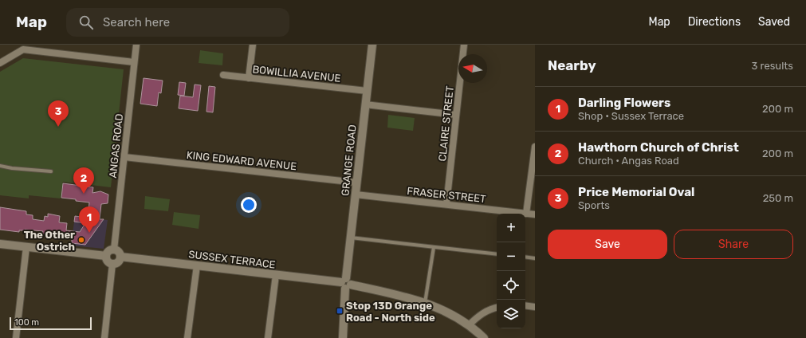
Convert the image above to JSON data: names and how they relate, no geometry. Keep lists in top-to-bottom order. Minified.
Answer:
{"streets":{"street":["BOWILLIA AVENUE","CLAIRE STREET","ANGAS ROAD","KING EDWARD AVENUE","GRANGE ROAD","FRASER STREET","SUSSEX TERRACE"]},"crossings":[["BOWILLIA AVENUE","GRANGE ROAD"],["CLAIRE STREET","FRASER STREET"],["ANGAS ROAD","KING EDWARD AVENUE"],["ANGAS ROAD","SUSSEX TERRACE"],["KING EDWARD AVENUE","GRANGE ROAD"],["GRANGE ROAD","FRASER STREET"],["GRANGE ROAD","SUSSEX TERRACE"]],"places":{"other":["The Other Ostrich"],"transit":["Stop 13D Grange Road - North side"]},"scale_bar":"100 m","north":"left","page":{"header":"Map","search":"Search here","nav":["Map","Directions","Saved"],"heading":["Nearby","3 results"],"list":[{"mark":"1","name":"Darling Flowers","note":"Shop · Sussex Terrace","value":"200 m"},{"mark":"2","name":"Hawthorn Church of Christ","note":"Church · Angas Road","value":"200 m"},{"mark":"3","name":"Price Memorial Oval","note":"Sports","value":"250 m"}],"pins":["3","2","1"],"map_buttons":["+","−"],"buttons":["Save","Share"],"scale":"100 m"}}
